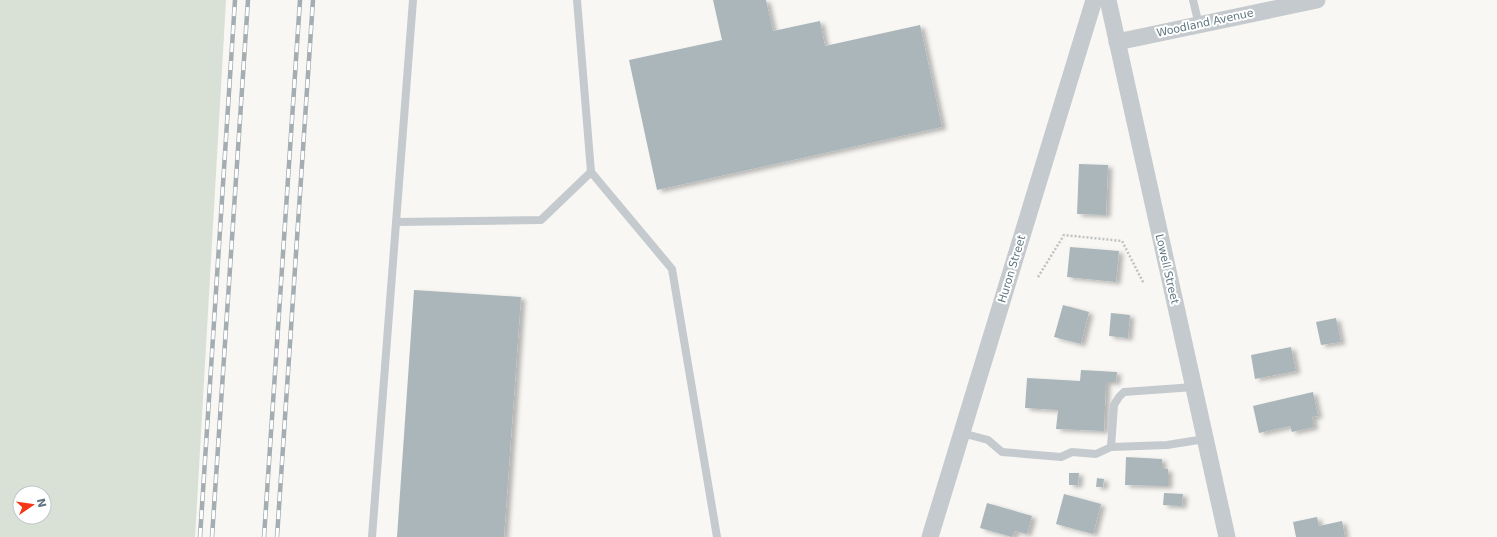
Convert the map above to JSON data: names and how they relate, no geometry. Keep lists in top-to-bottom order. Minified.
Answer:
{"streets":{"street":["Woodland Avenue","Huron Street","Lowell Street"]},"crossings":[["Woodland Avenue","Lowell Street"]],"north":"right"}
